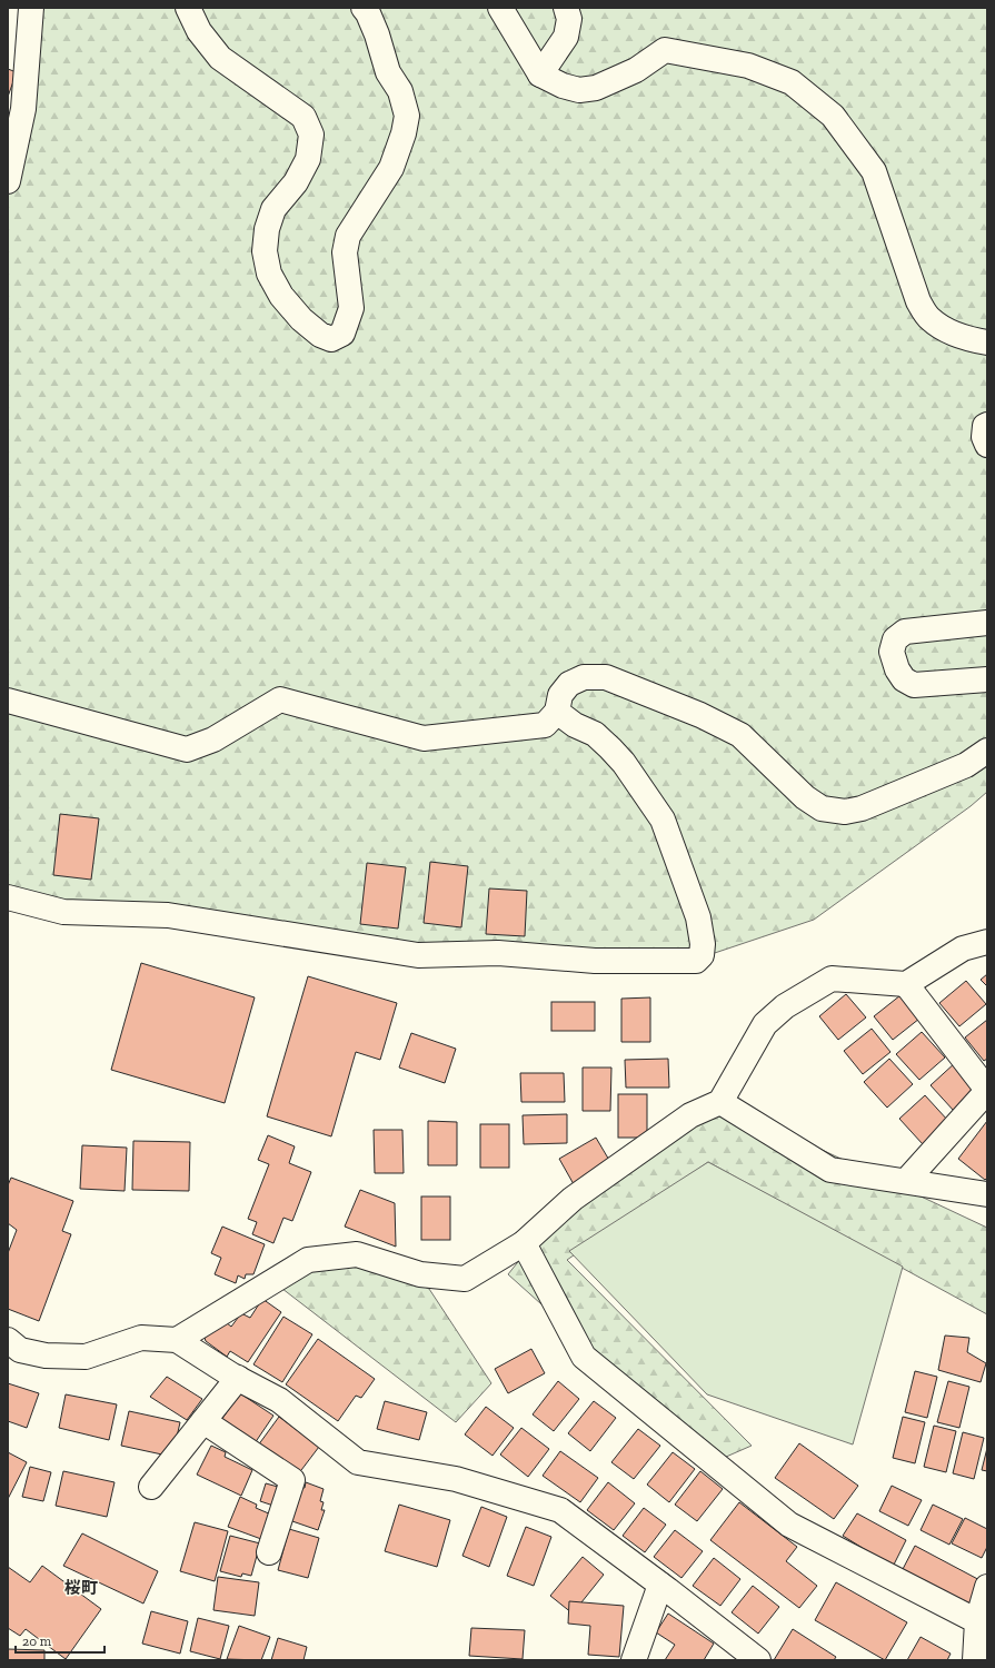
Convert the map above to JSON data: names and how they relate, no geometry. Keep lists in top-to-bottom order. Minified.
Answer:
{"districts":["桜町"],"scale_bar":"20 m"}
